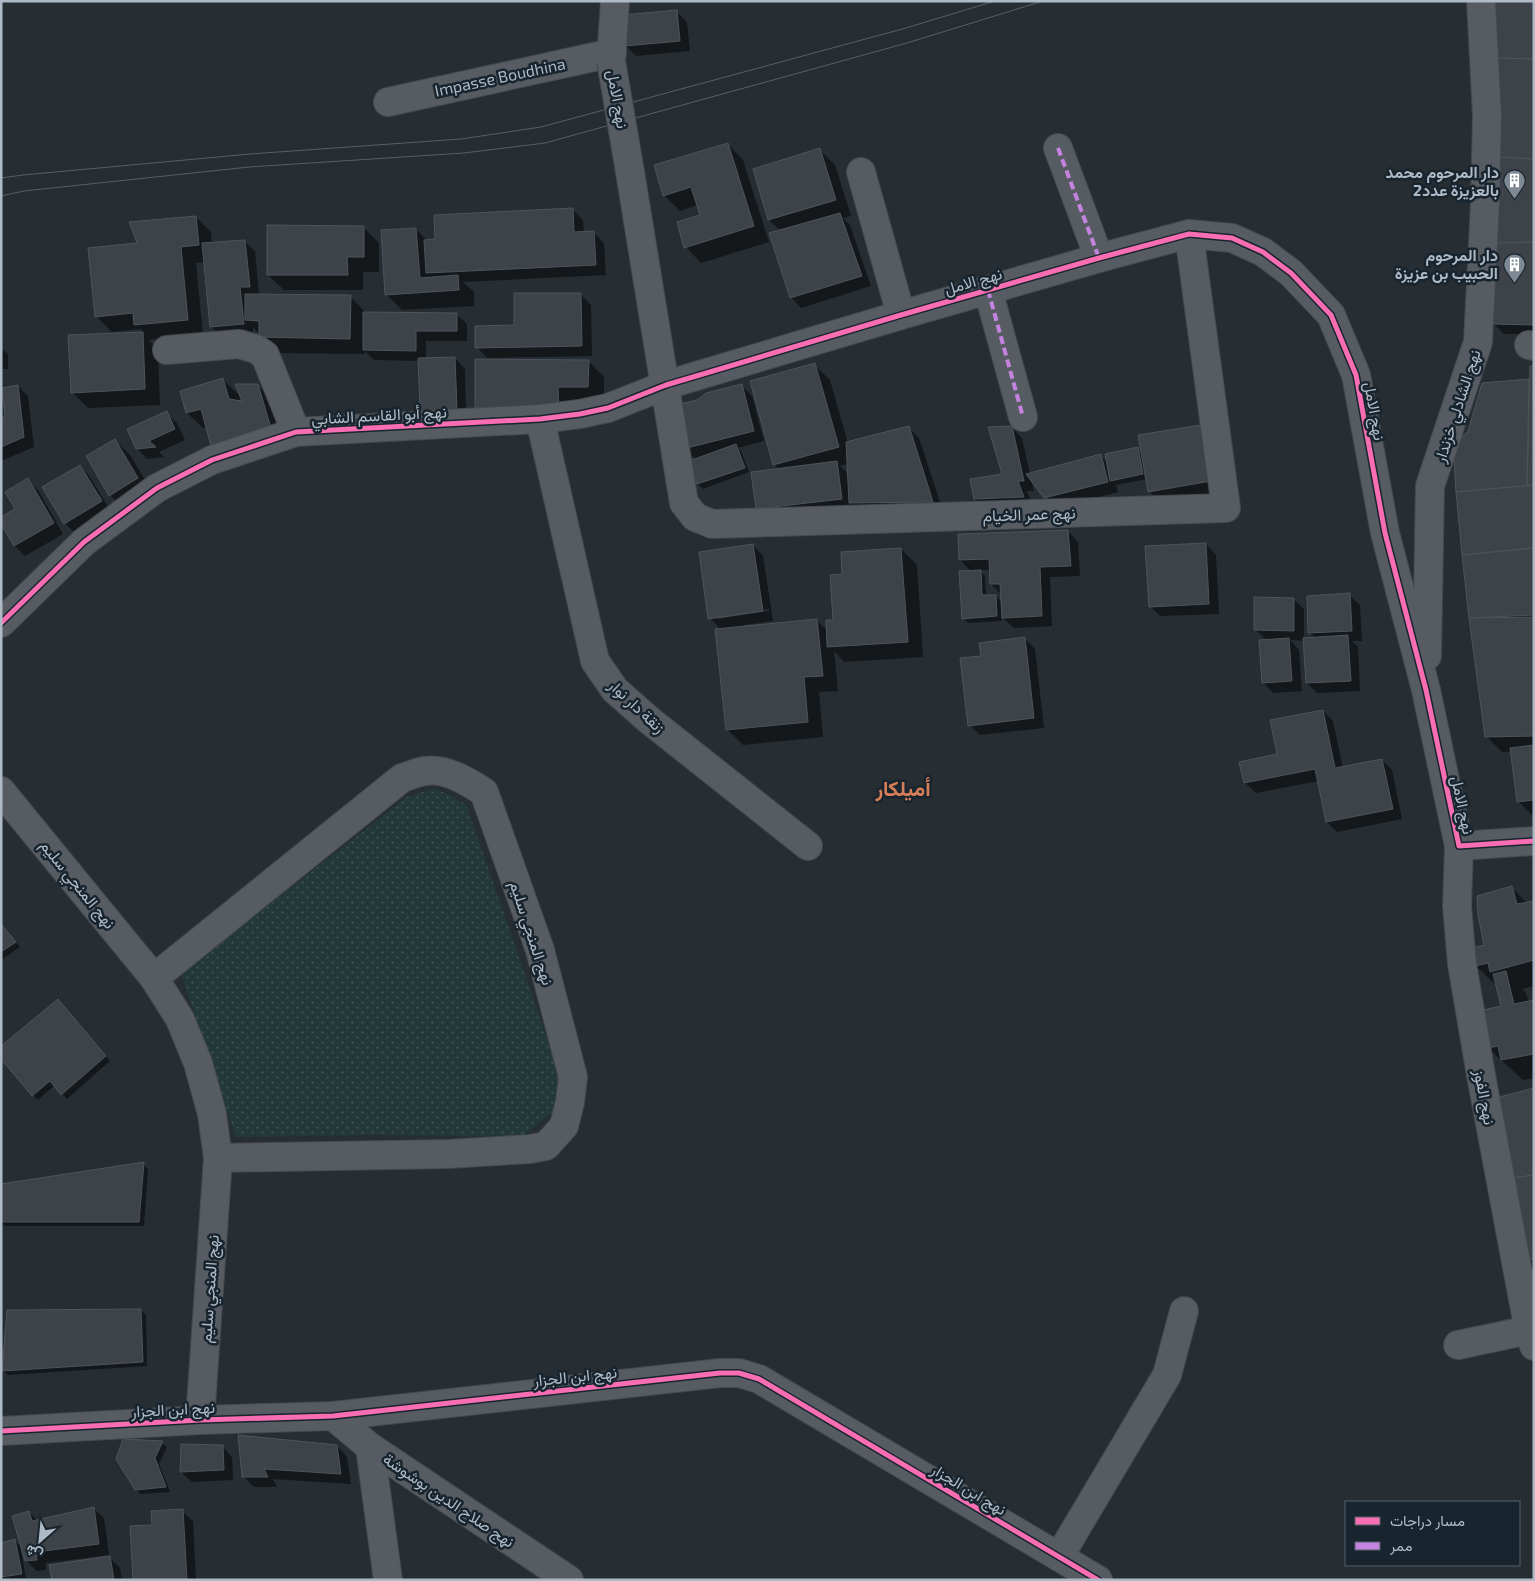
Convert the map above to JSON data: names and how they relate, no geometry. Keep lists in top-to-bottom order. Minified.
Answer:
{"streets":{"street":["Impasse Boudhina","نهج الامل","نهج الشادلي خزندار","نهج أبو القاسم الشابي","نهج عمر الخيام","زنقة دار نوار","نهج المنجي سليم","نهج الفوز","نهج ابن الجزار","نهج صلاح الدين بوشوشة"]},"crossings":[["Impasse Boudhina","نهج الامل"],["نهج الامل","نهج الشادلي خزندار"],["نهج الامل","نهج أبو القاسم الشابي"],["نهج الامل","نهج عمر الخيام"],["نهج الامل","نهج الفوز"],["نهج أبو القاسم الشابي","نهج عمر الخيام"],["نهج أبو القاسم الشابي","زنقة دار نوار"],["نهج المنجي سليم","نهج ابن الجزار"],["نهج ابن الجزار","نهج صلاح الدين بوشوشة"]],"districts":["أميلكار"],"places":{"building":["دار المرحوم محمد بالعزيزة عدد2","دار المرحوم الحبيب بن عزيزة"]},"legend":["مسار دراجات","ممر"],"north":"bottom left"}
